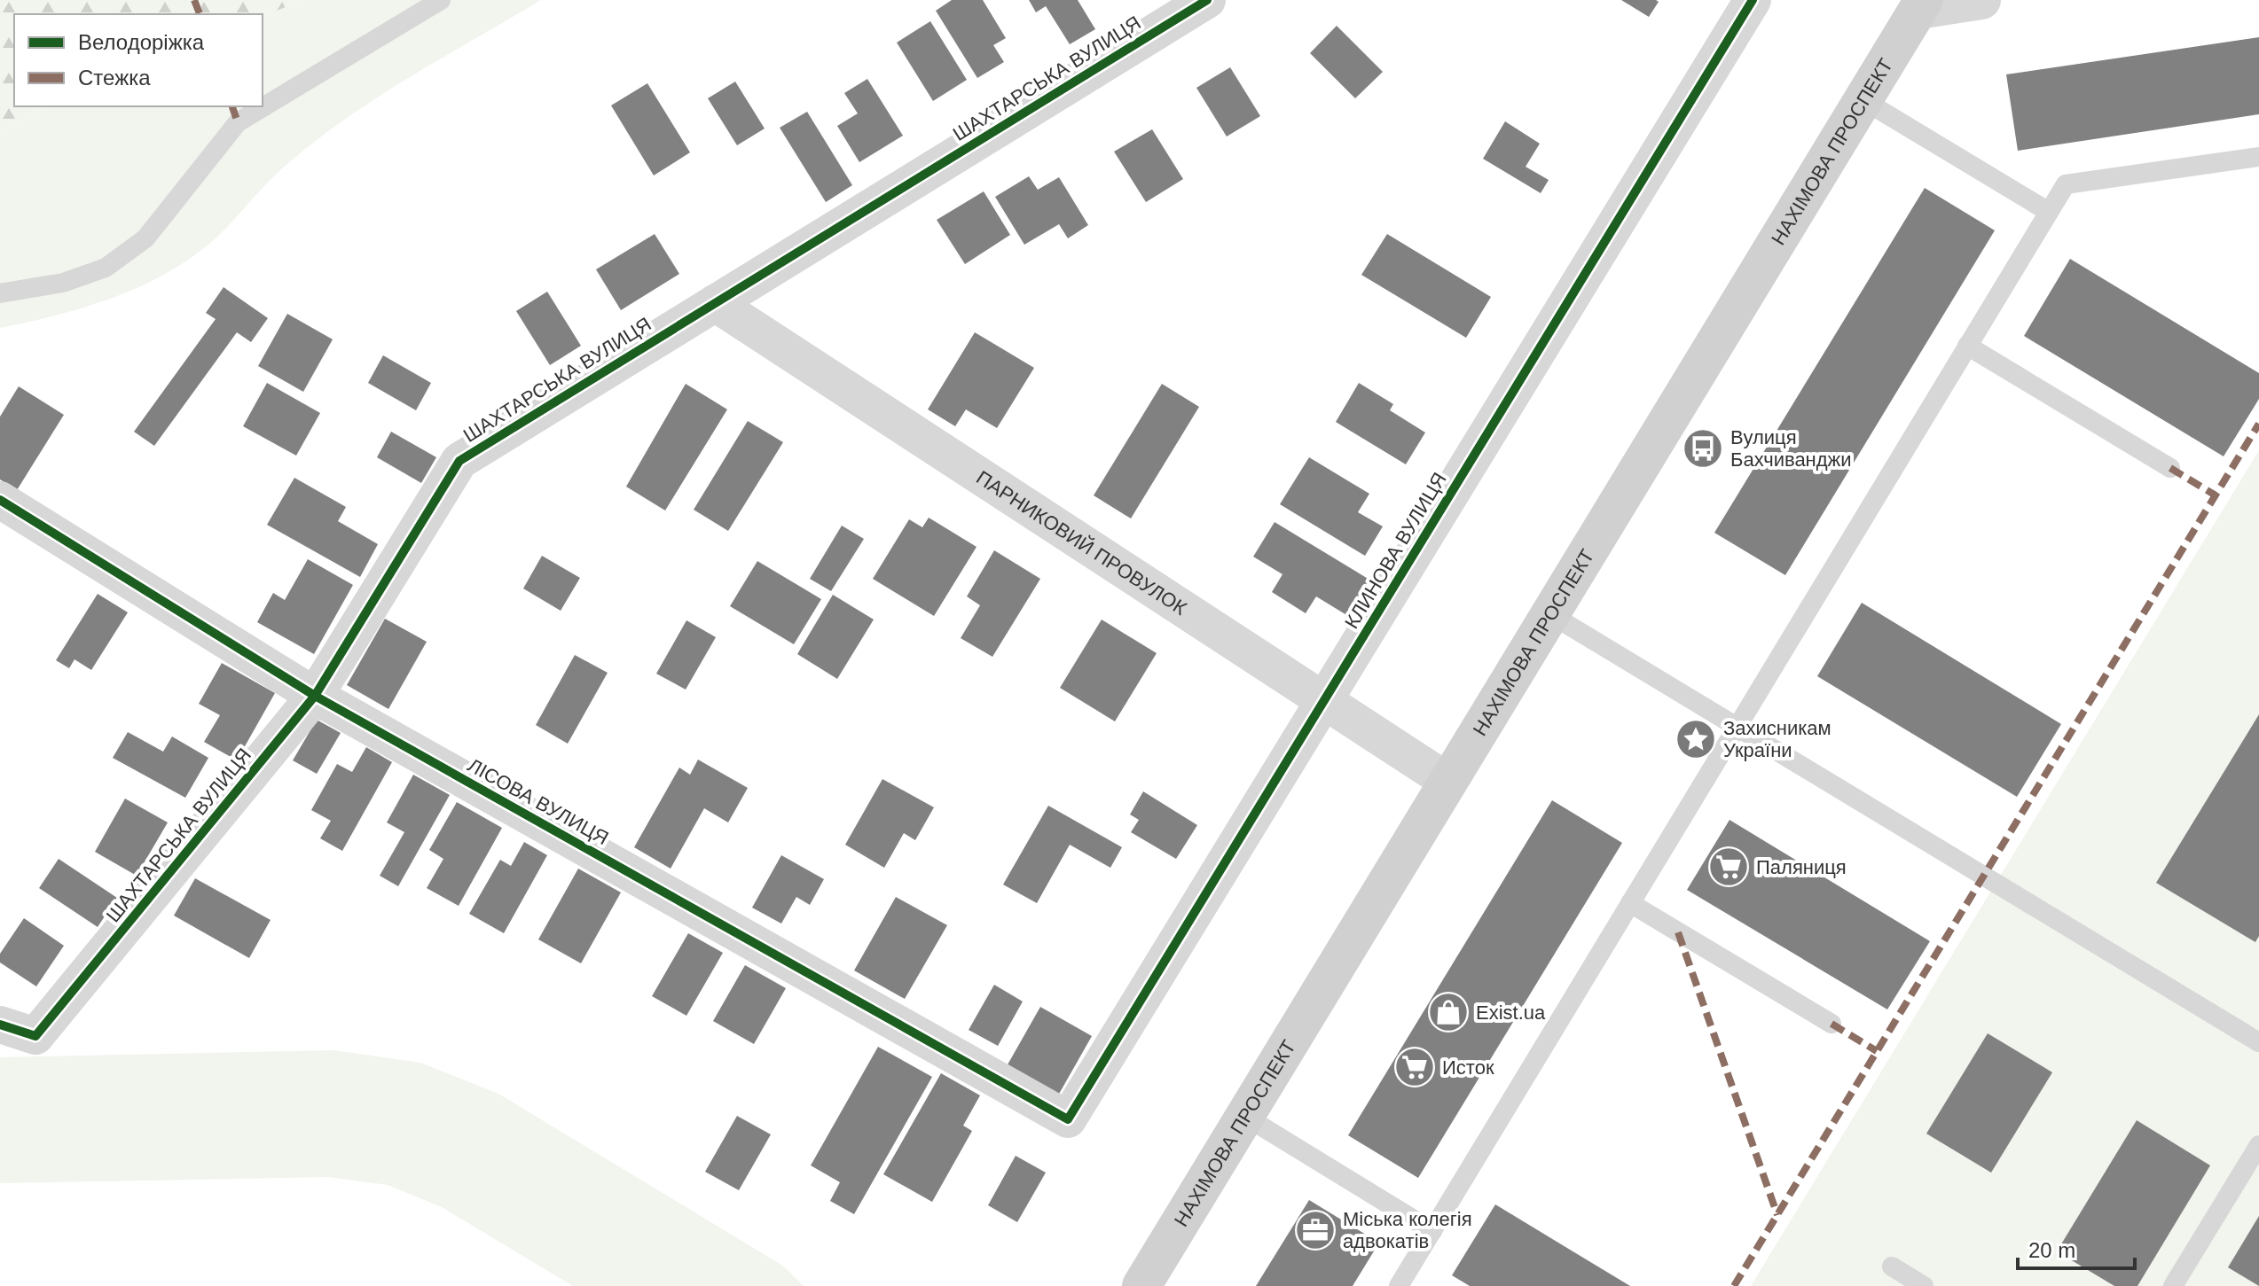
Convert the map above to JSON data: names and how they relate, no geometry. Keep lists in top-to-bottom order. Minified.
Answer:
{"streets":{"main road":["НАХІМОВА ПРОСПЕКТ"],"street":["ШАХТАРСЬКА ВУЛИЦЯ","ПАРНИКОВИЙ ПРОВУЛОК","КЛИНОВА ВУЛИЦЯ","ЛІСОВА ВУЛИЦЯ"]},"crossings":[["ШАХТАРСЬКА ВУЛИЦЯ","ПАРНИКОВИЙ ПРОВУЛОК"],["ШАХТАРСЬКА ВУЛИЦЯ","ЛІСОВА ВУЛИЦЯ"],["НАХІМОВА ПРОСПЕКТ","ПАРНИКОВИЙ ПРОВУЛОК"],["ПАРНИКОВИЙ ПРОВУЛОК","КЛИНОВА ВУЛИЦЯ"],["КЛИНОВА ВУЛИЦЯ","ЛІСОВА ВУЛИЦЯ"]],"places":{"bus stop":["Вулиця Бахчиванджи"],"place":["Захисникам України"],"supermarket":["Паляниця","Исток"],"shop":["Exist.ua"],"office":["Міська колегія адвокатів"]},"legend":["Велодоріжка","Стежка"],"scale_bar":"20 m"}
